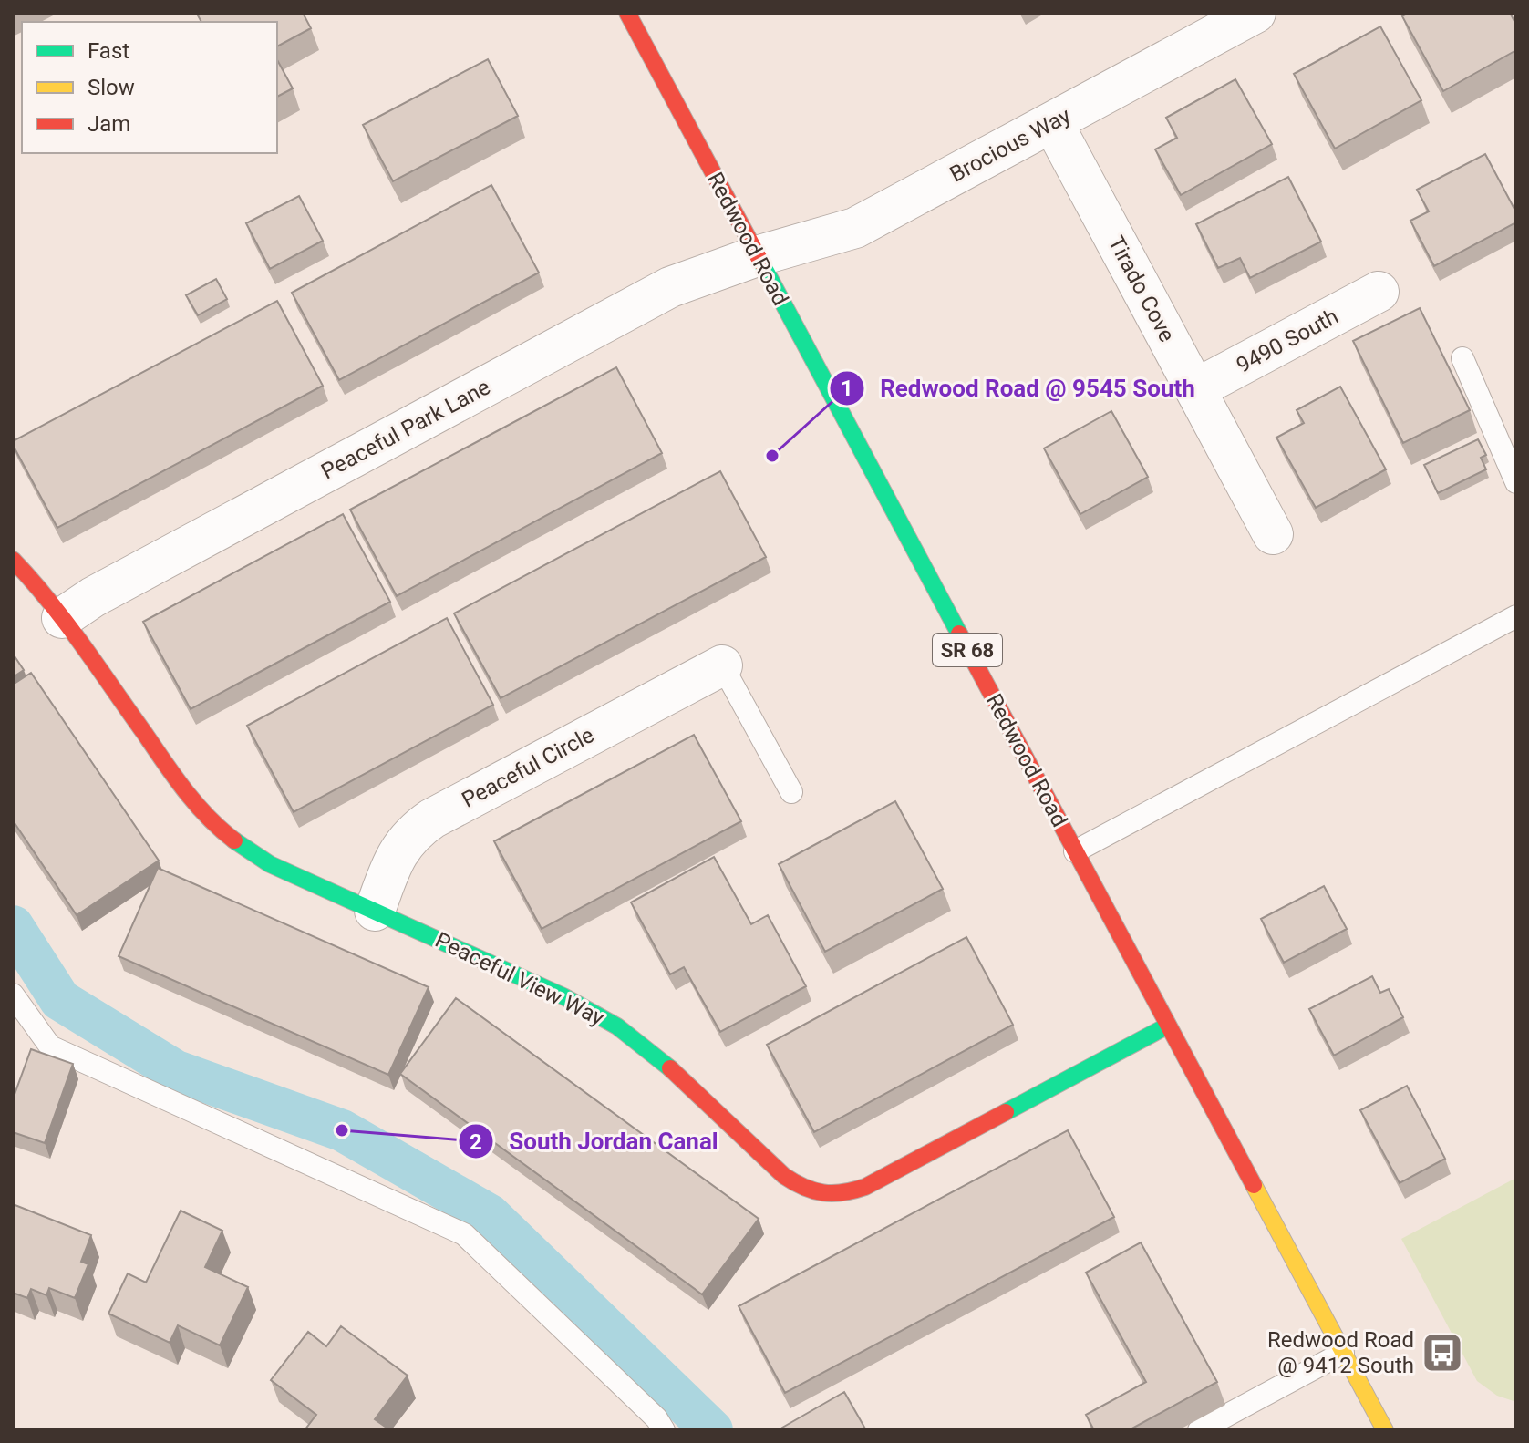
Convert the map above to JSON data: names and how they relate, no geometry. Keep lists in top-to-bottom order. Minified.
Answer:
{"streets":{"main road":["Redwood Road","SR 68","Peaceful View Way"],"street":["Brocious Way","Tirado Cove","9490 South","Peaceful Park Lane","Peaceful Circle"]},"crossings":[["Brocious Way","Redwood Road"],["Brocious Way","Tirado Cove"],["Brocious Way","Peaceful Park Lane"],["Redwood Road","Peaceful Park Lane"],["Redwood Road","Peaceful View Way"],["Tirado Cove","9490 South"],["Peaceful Park Lane","Peaceful View Way"],["Peaceful Circle","Peaceful View Way"]],"places":{"other":["Redwood Road @ 9545 South","South Jordan Canal"],"bus stop":["Redwood Road @ 9412 South"]},"legend":["Fast","Slow","Jam"]}
